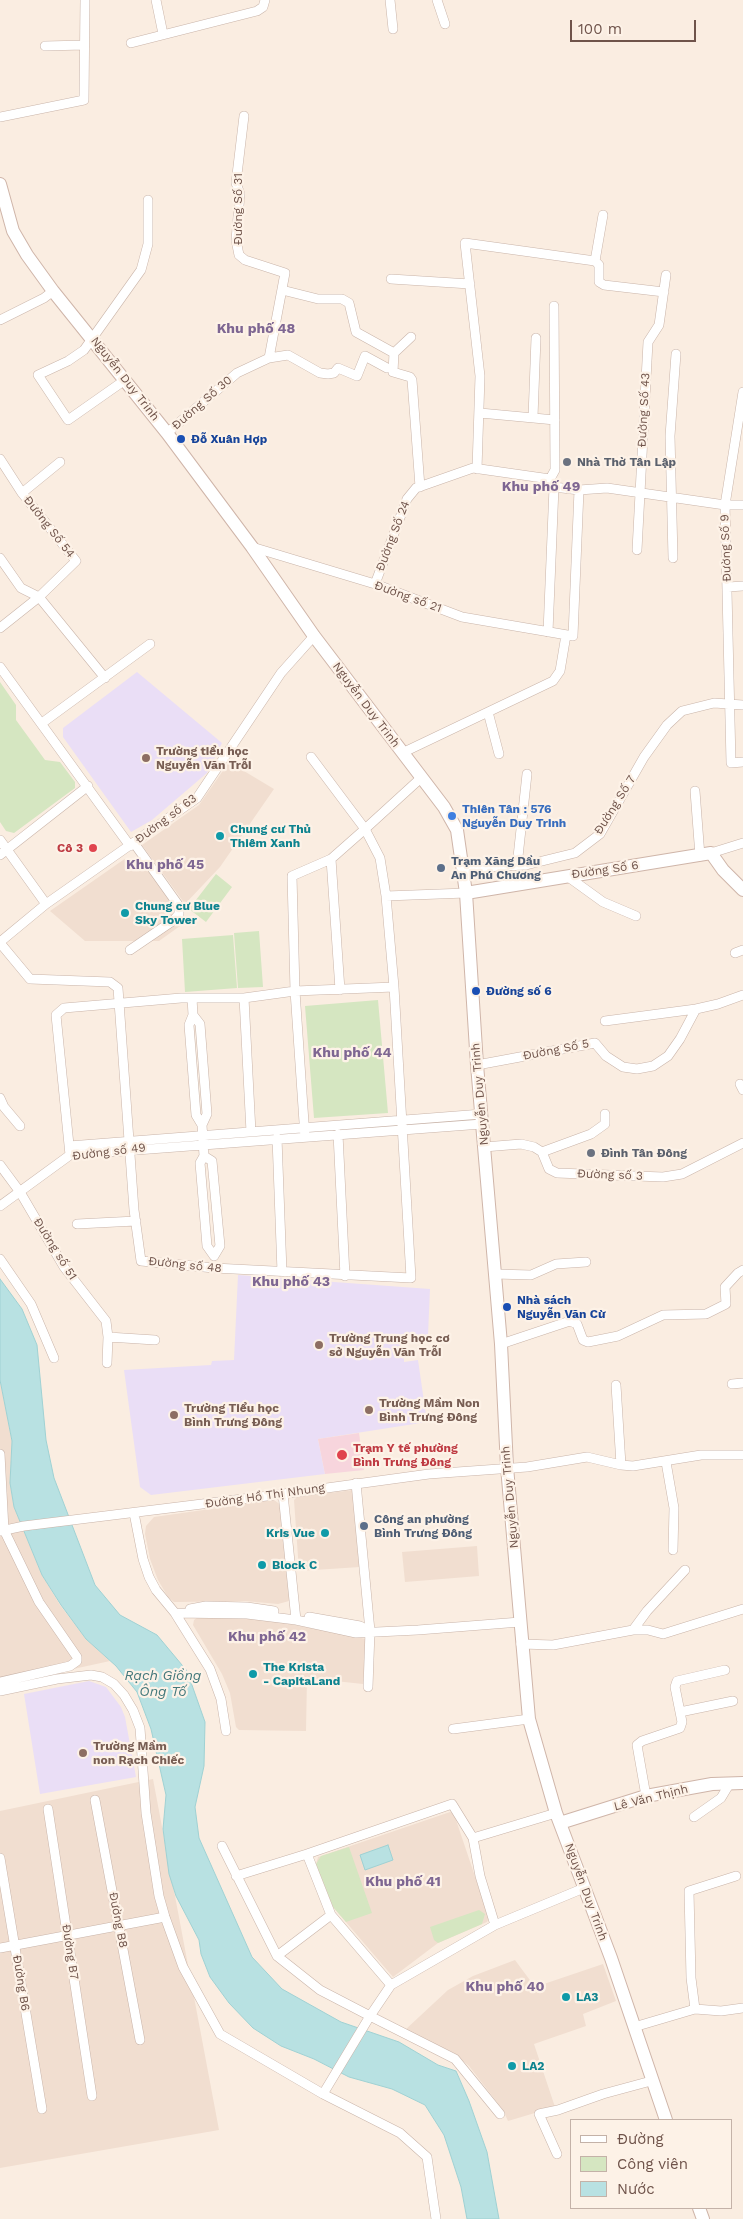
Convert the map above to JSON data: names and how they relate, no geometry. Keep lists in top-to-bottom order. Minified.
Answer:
{"streets":{"main road":["Nguyễn Duy Trinh","Đường Số 6","Lê Văn Thịnh"],"street":["Đường Số 31","Đường Số 30","Đường Số 43","Đường Số 54","Đường Số 24","Đường Số 9","Đường số 21","Đường Số 7","Đường số 63","Đường Số 5","Đường số 49","Đường số 3","Đường số 51","Đường số 48","Đường Hồ Thị Nhung","Đường B8","Đường B7","Đường B6"]},"crossings":[["Đường Số 31","Đường Số 30"],["Nguyễn Duy Trinh","Đường Số 30"],["Nguyễn Duy Trinh","Đường số 21"],["Nguyễn Duy Trinh","Đường Số 7"],["Nguyễn Duy Trinh","Đường số 63"],["Nguyễn Duy Trinh","Đường Số 6"],["Nguyễn Duy Trinh","Đường Số 5"],["Nguyễn Duy Trinh","Đường số 49"],["Nguyễn Duy Trinh","Đường Hồ Thị Nhung"],["Nguyễn Duy Trinh","Lê Văn Thịnh"],["Đường Số 24","Đường số 21"],["Đường Số 9","Đường Số 7"],["Đường số 63","Đường số 48"],["Đường số 49","Đường số 51"],["Đường số 49","Đường số 48"]],"districts":["Khu phố 48","Khu phố 49","Khu phố 45","Khu phố 44","Khu phố 43","Khu phố 42","Khu phố 41","Khu phố 40"],"water":["Rạch Giồng Ông Tố"],"places":["Đỗ Xuân Hợp","Nhà Thờ Tân Lập","Trường tiểu học Nguyễn Văn Trỗi","Thiên Tân : 576 Nguyễn Duy Trinh","Chung cư Thủ Thiêm Xanh","Cô 3","Trạm Xăng Dầu An Phú Chương","Chung cư Blue Sky Tower","Đường số 6","Đình Tân Đông","Nhà sách Nguyễn Văn Cừ","Trường Trung học cơ sở Nguyễn Văn Trỗi","Trường Mầm Non Bình Trưng Đông","Trường Tiểu học Bình Trưng Đông","Trạm Y tế phường Bình Trưng Đông","Công an phường Bình Trưng Đông","Kris Vue","Block C","The Krista - CapitaLand","Trường Mầm non Rạch Chiếc","LA3","LA2"],"legend":["Đường","Công viên","Nước"],"scale_bar":"100 m"}
